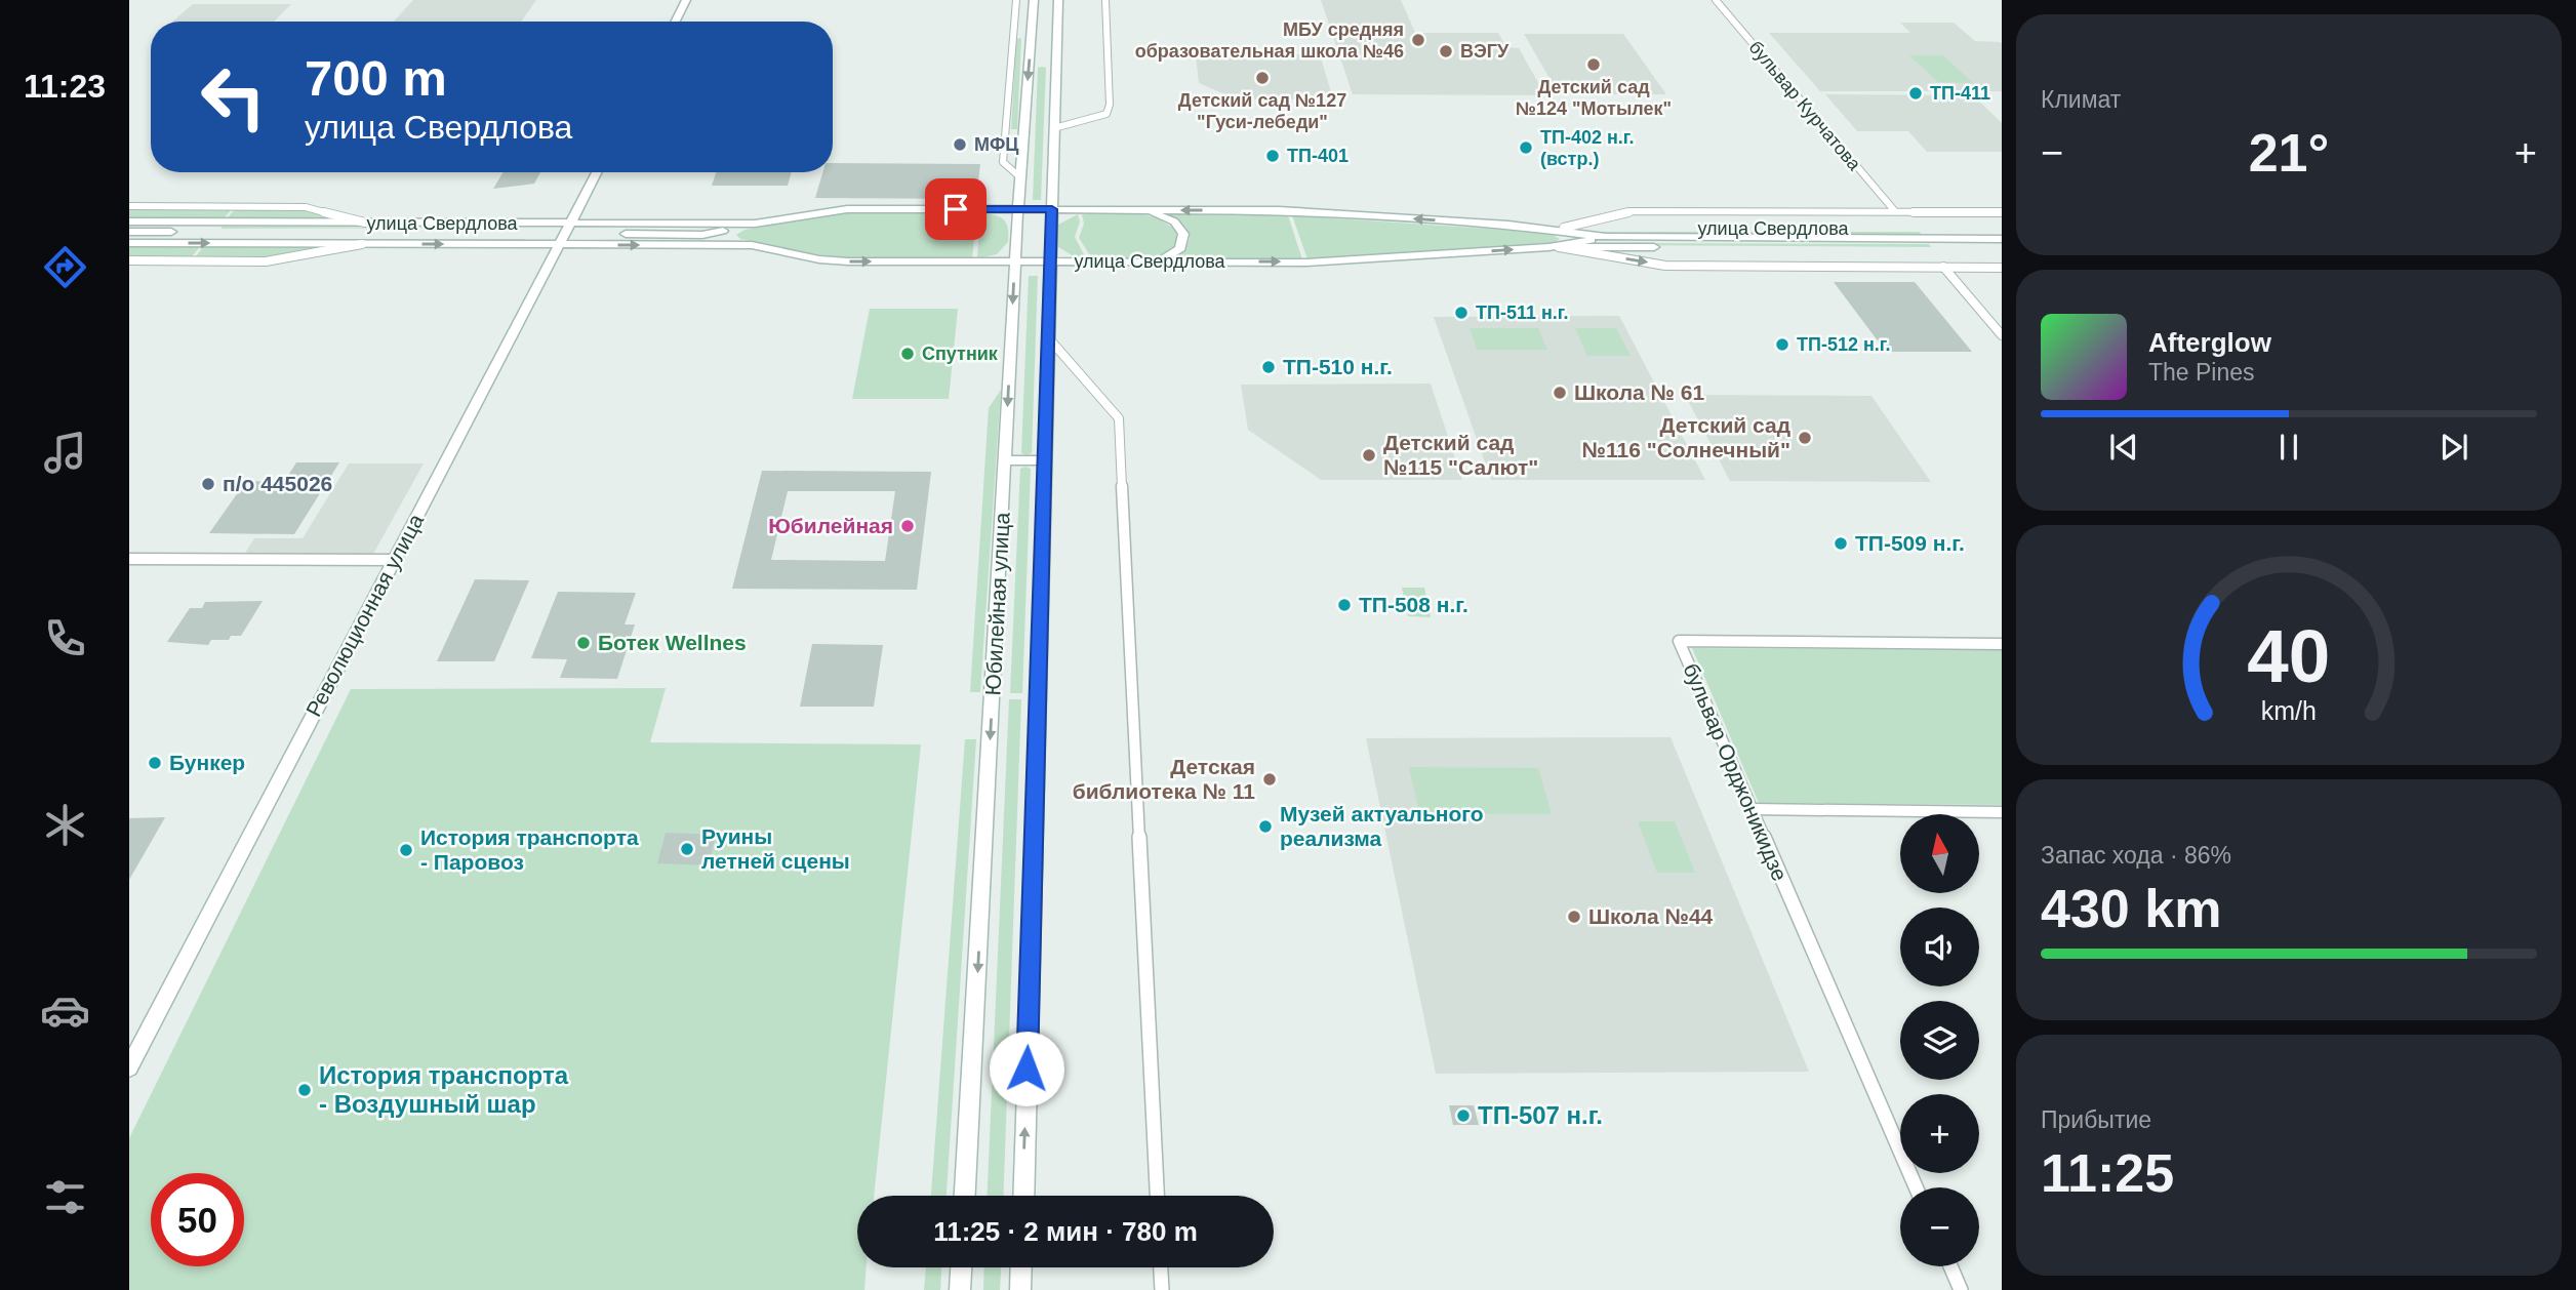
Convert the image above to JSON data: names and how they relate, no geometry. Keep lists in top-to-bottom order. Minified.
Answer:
{"streets":{"main road":["улица Свердлова","Юбилейная улица","Революционная улица"],"street":["бульвар Курчатова","бульвар Орджоникидзе"]},"crossings":[["улица Свердлова","Юбилейная улица"],["улица Свердлова","Революционная улица"]],"places":["МБУ средняя образовательная школа №46","ВЭГУ","Детский сад №124 \"Мотылек\"","Детский сад №127 \"Гуси-лебеди\"","ТП-411","МФЦ","ТП-402 н.г. (встр.)","ТП-401","ТП-511 н.г.","ТП-512 н.г.","Спутник","ТП-510 н.г.","Школа № 61","Детский сад №116 \"Солнечный\"","Детский сад №115 \"Салют\"","п/о 445026","Юбилейная","ТП-509 н.г.","ТП-508 н.г.","Ботек Wellnes","Бункер","Детская библиотека № 11","Музей актуального реализма","Руины летней сцены","История транспорта - Паровоз","Школа №44","История транспорта - Воздушный шар","ТП-507 н.г."],"north":"top","page":{"tabs":"11:23","tile":["Климат",["Запас хода · 86%","430 km"],["Прибытие","11:25"]],"turn":["700 m","улица Свердлова"],"heat":["−","21°","+"],"song":["Afterglow","The Pines"],"map_buttons":["+","−"],"limit":"50","trip":"11:25 · 2 мин · 780 m","gauge":["40","km/h"]}}
